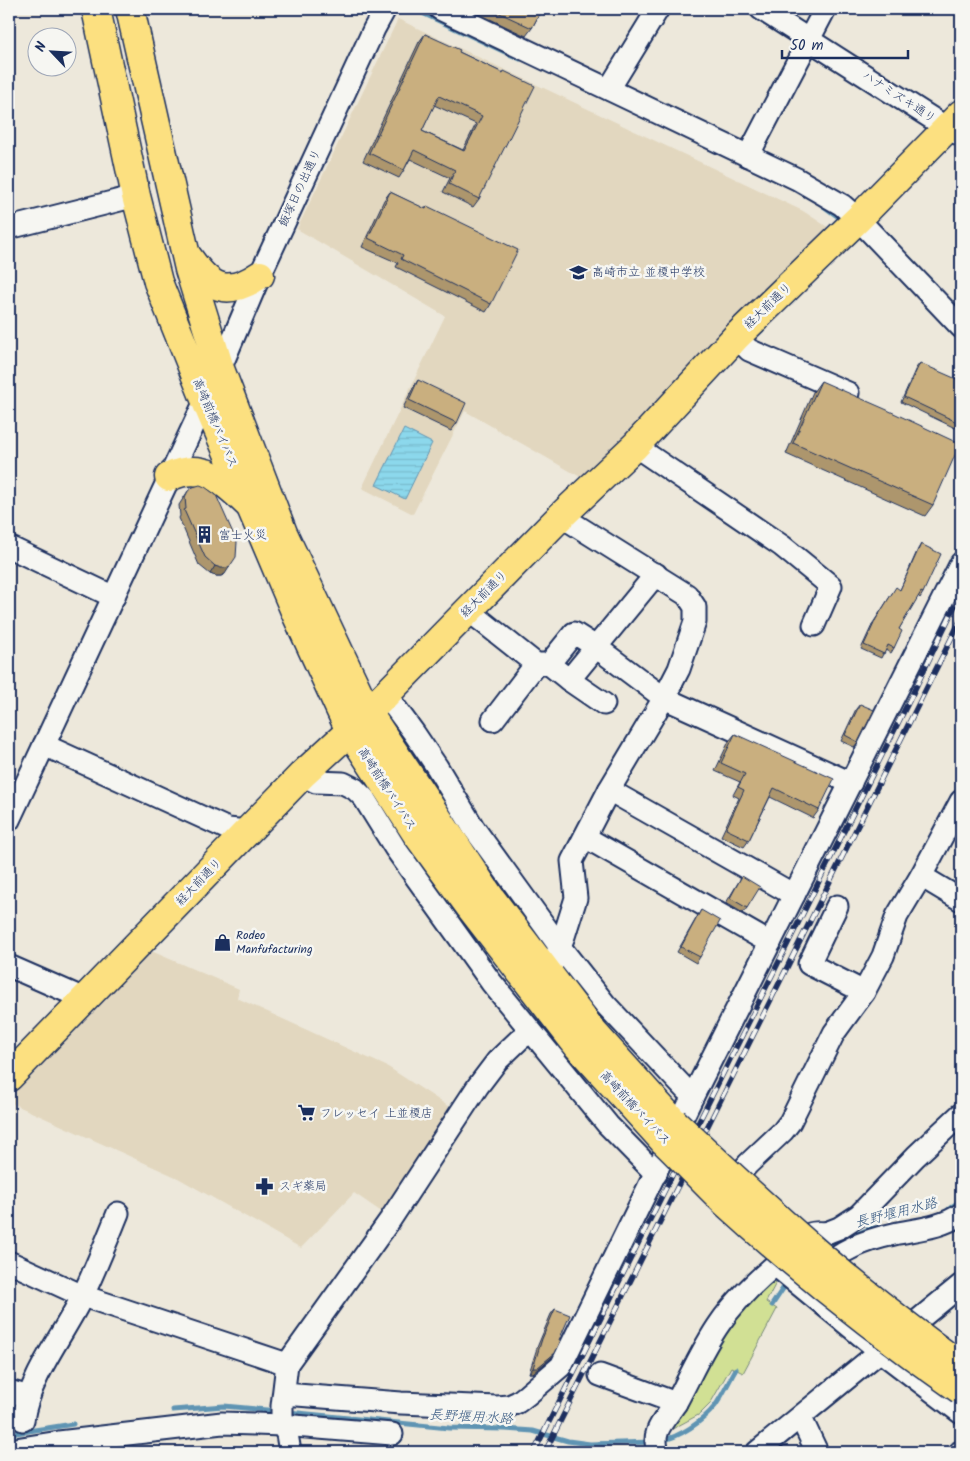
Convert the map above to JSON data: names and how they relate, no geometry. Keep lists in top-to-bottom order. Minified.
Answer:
{"streets":{"main road":["経大前通り","高崎前橋バイパス"],"street":["ハナミズキ通り","飯塚日の出通り"]},"crossings":[["ハナミズキ通り","経大前通り"],["飯塚日の出通り","高崎前橋バイパス"],["経大前通り","高崎前橋バイパス"]],"water":["長野堰用水路"],"places":{"school or university":["高崎市立 並榎中学校"],"building":["富士火災"],"shop":["Rodeo Manfufacturing"],"supermarket":["フレッセイ 上並榎店"],"pharmacy":["スギ薬局"]},"scale_bar":"50 m","north":"top left"}
